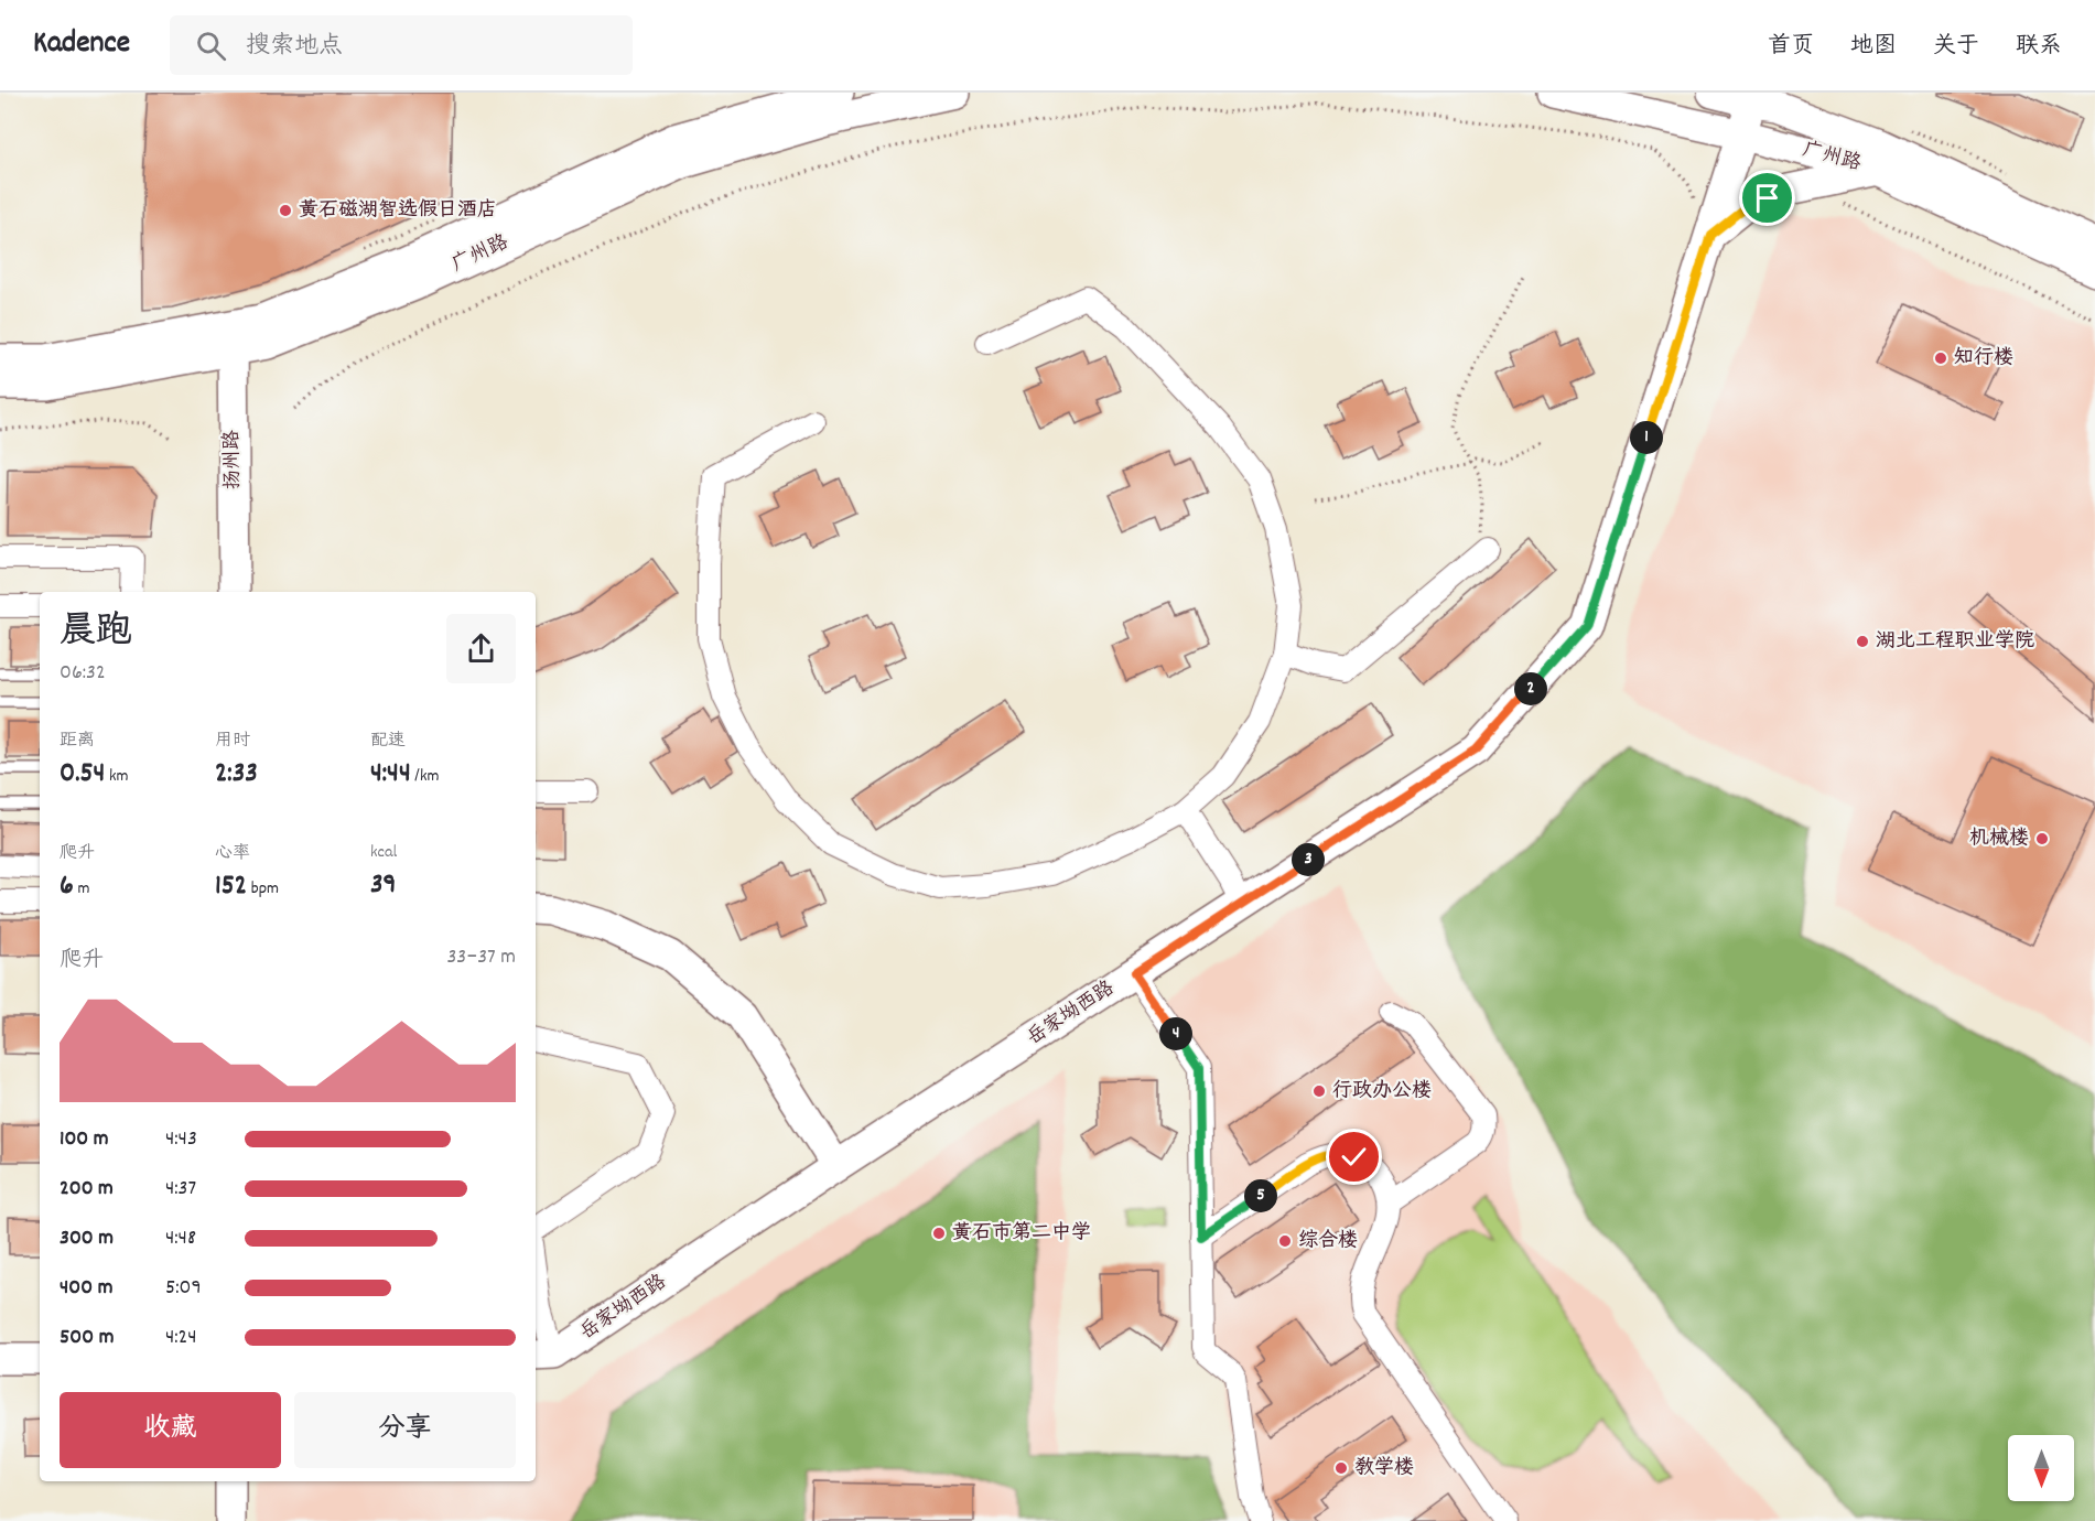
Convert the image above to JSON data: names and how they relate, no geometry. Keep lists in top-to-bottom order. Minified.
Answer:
{"streets":{"main road":["广州路","扬州路","岳家坳西路"]},"crossings":[["广州路","扬州路"],["广州路","岳家坳西路"]],"places":["黄石磁湖智选假日酒店","知行楼","湖北工程职业学院","机械楼","行政办公楼","黄石市第二中学","综合楼","教学楼"],"north":"bottom","page":{"header":"Kadence","search":"搜索地点","nav":["首页","地图","关于","联系"],"pins":["1","2","3","4","5"],"heading":["晨跑","06:32"],"stats":[["距离","0.54 km"],["用时","2:33"],["配速","4:44 /km"],["爬升","6 m"],["心率","152 bpm"],["kcal","39"]],"chart":["爬升","33–37 m"],"list":[{"name":"100 m","note":"4:43"},{"name":"200 m","note":"4:37"},{"name":"300 m","note":"4:48"},{"name":"400 m","note":"5:09"},{"name":"500 m","note":"4:24"}],"buttons":["收藏","分享"]}}
